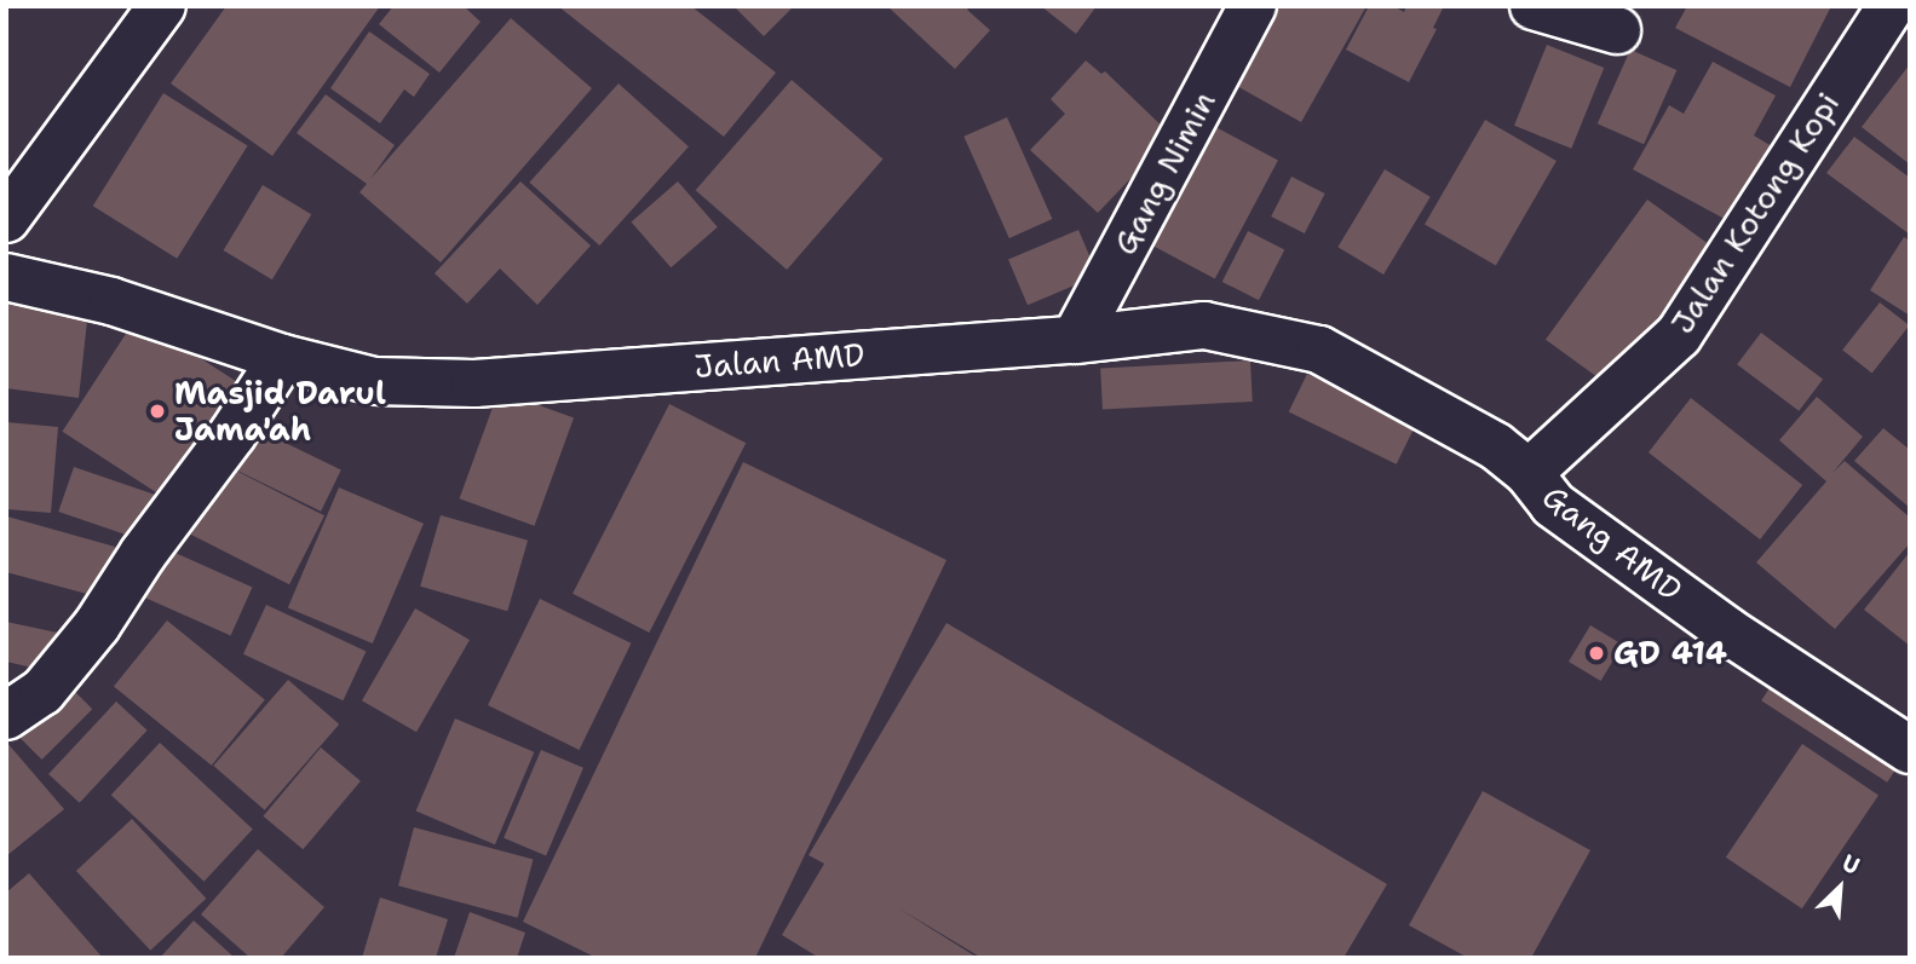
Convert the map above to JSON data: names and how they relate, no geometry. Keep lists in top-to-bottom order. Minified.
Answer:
{"streets":{"street":["Gang Nimin","Jalan Kotong Kopi","Jalan AMD","Gang AMD"]},"crossings":[["Gang Nimin","Jalan AMD"],["Jalan Kotong Kopi","Jalan AMD"],["Jalan Kotong Kopi","Gang AMD"],["Jalan AMD","Gang AMD"]],"places":["Masjid Darul Jama'ah","GD 414"],"north":"top right"}
